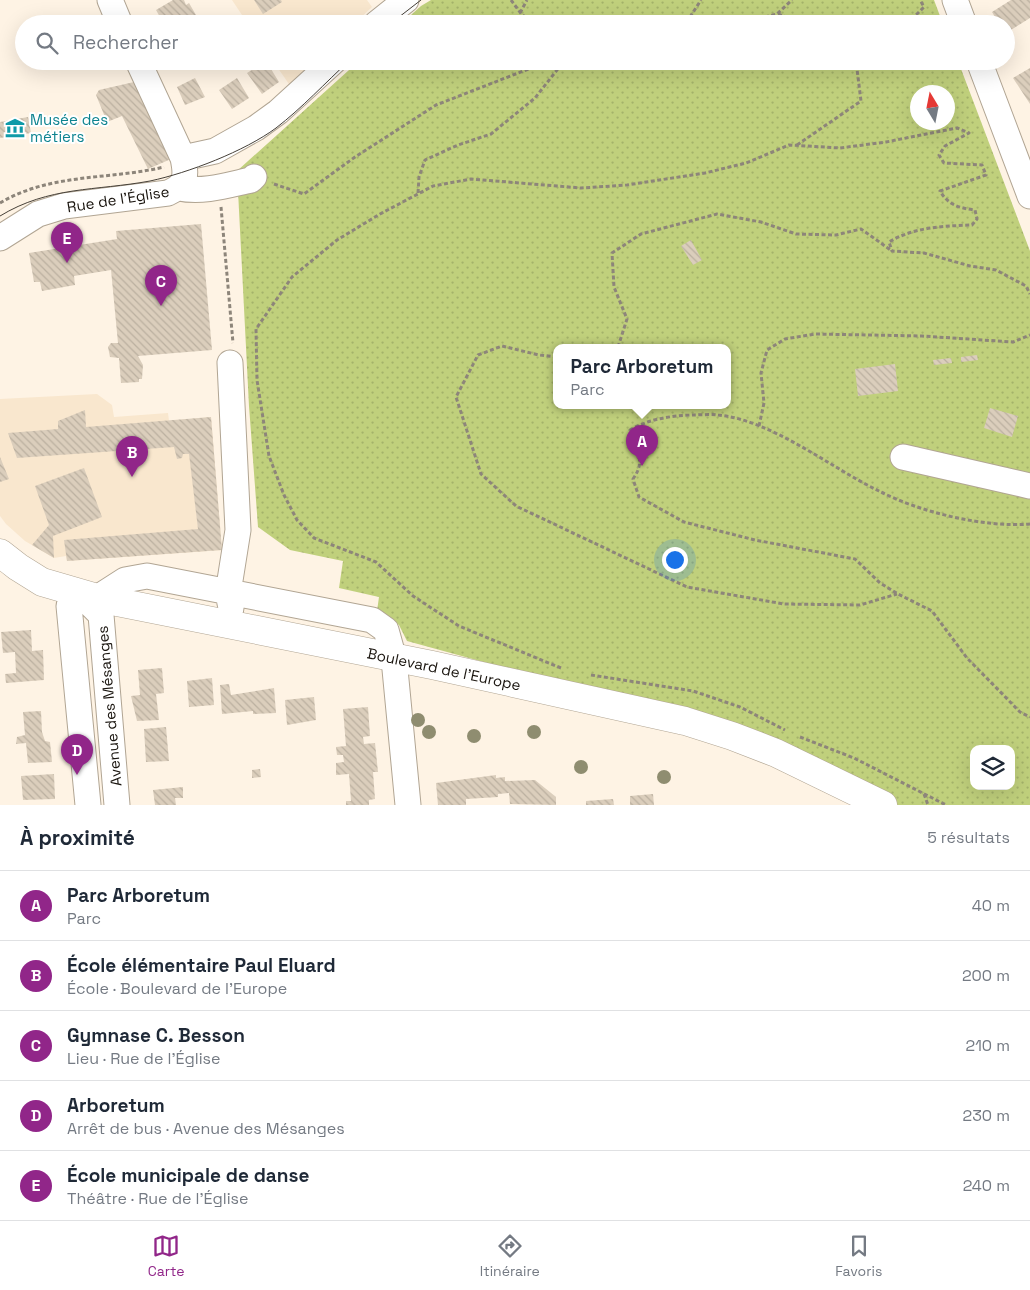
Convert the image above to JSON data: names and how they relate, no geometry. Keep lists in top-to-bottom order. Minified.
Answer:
{"streets":{"main road":["Boulevard de l'Europe"],"street":["Rue de l'Église","Avenue des Mésanges"]},"crossings":[["Boulevard de l'Europe","Avenue des Mésanges"]],"places":{"museum":["Musée des métiers"]},"north":"top","page":{"search":"Rechercher","pins":["E","C","A","B","D"],"popup":["Parc Arboretum","Parc"],"heading":["À proximité","5 résultats"],"list":[{"mark":"A","name":"Parc Arboretum","note":"Parc","value":"40 m"},{"mark":"B","name":"École élémentaire Paul Eluard","note":"École · Boulevard de l'Europe","value":"200 m"},{"mark":"C","name":"Gymnase C. Besson","note":"Lieu · Rue de l'Église","value":"210 m"},{"mark":"D","name":"Arboretum","note":"Arrêt de bus · Avenue des Mésanges","value":"230 m"},{"mark":"E","name":"École municipale de danse","note":"Théâtre · Rue de l'Église","value":"240 m"}],"nav":["Carte","Itinéraire","Favoris"]}}
